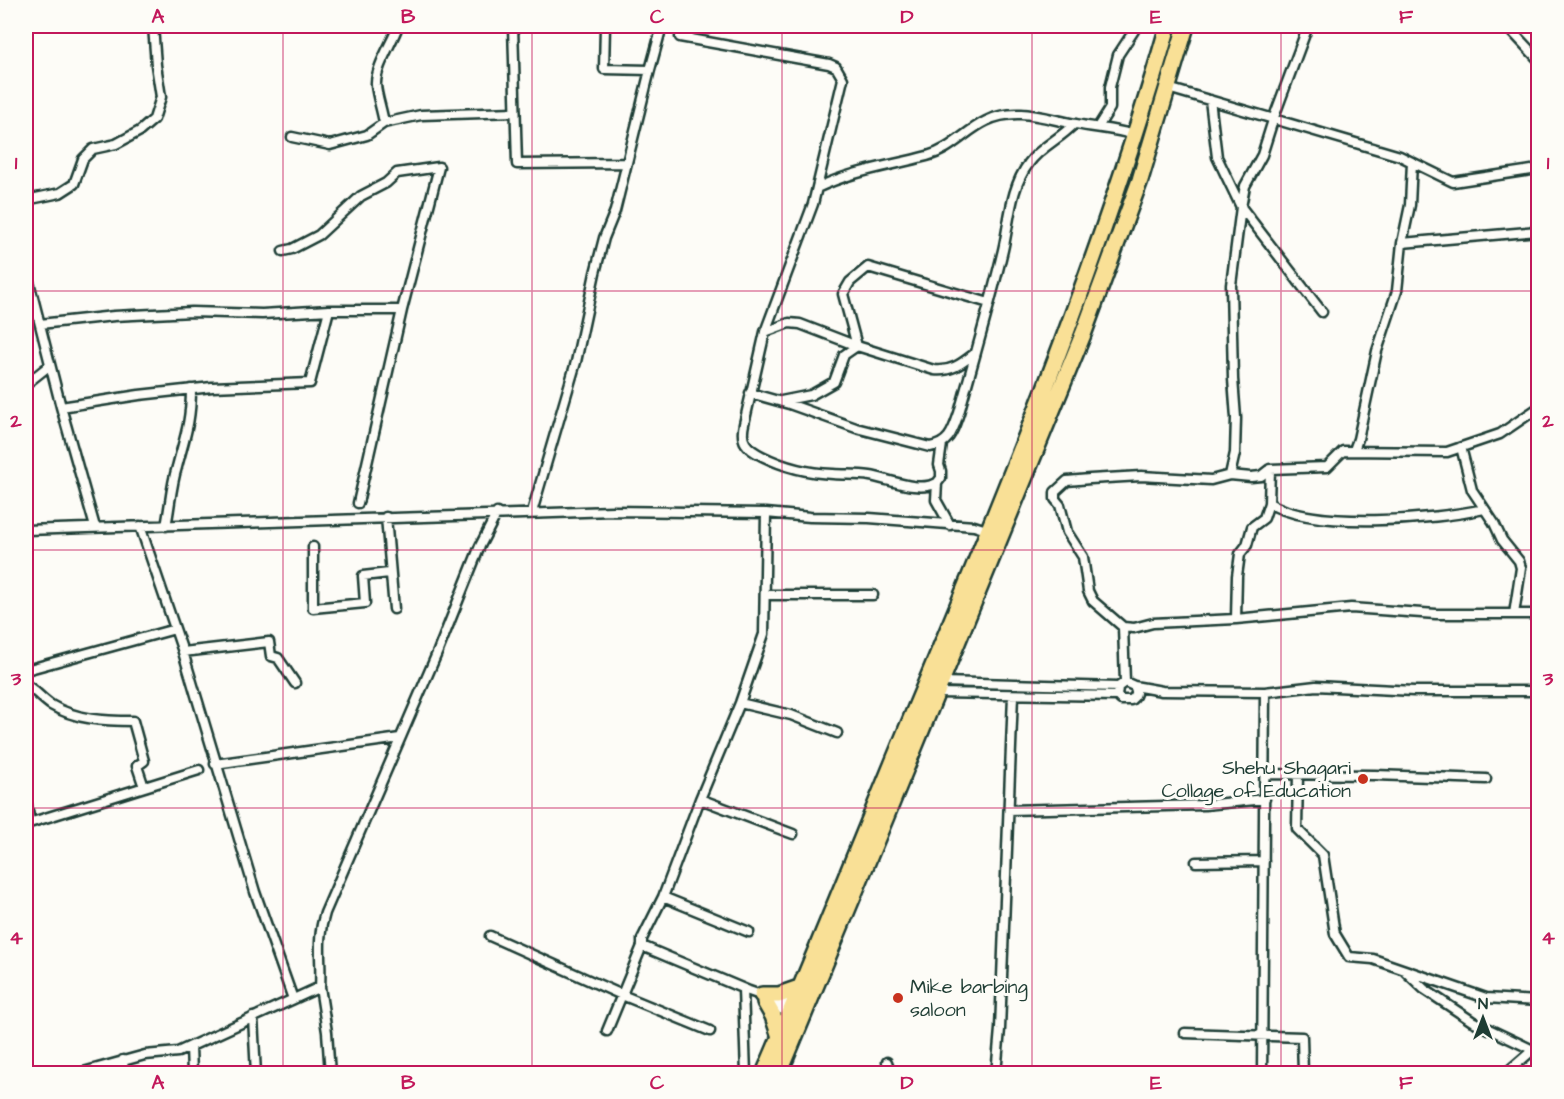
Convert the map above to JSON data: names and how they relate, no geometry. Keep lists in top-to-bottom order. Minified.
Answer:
{"places":["Shehu Shagari Collage of Education","Mike barbing saloon"],"north":"top","grid":{"columns":["A","B","C","D","E","F"],"rows":["1","2","3","4"]}}
